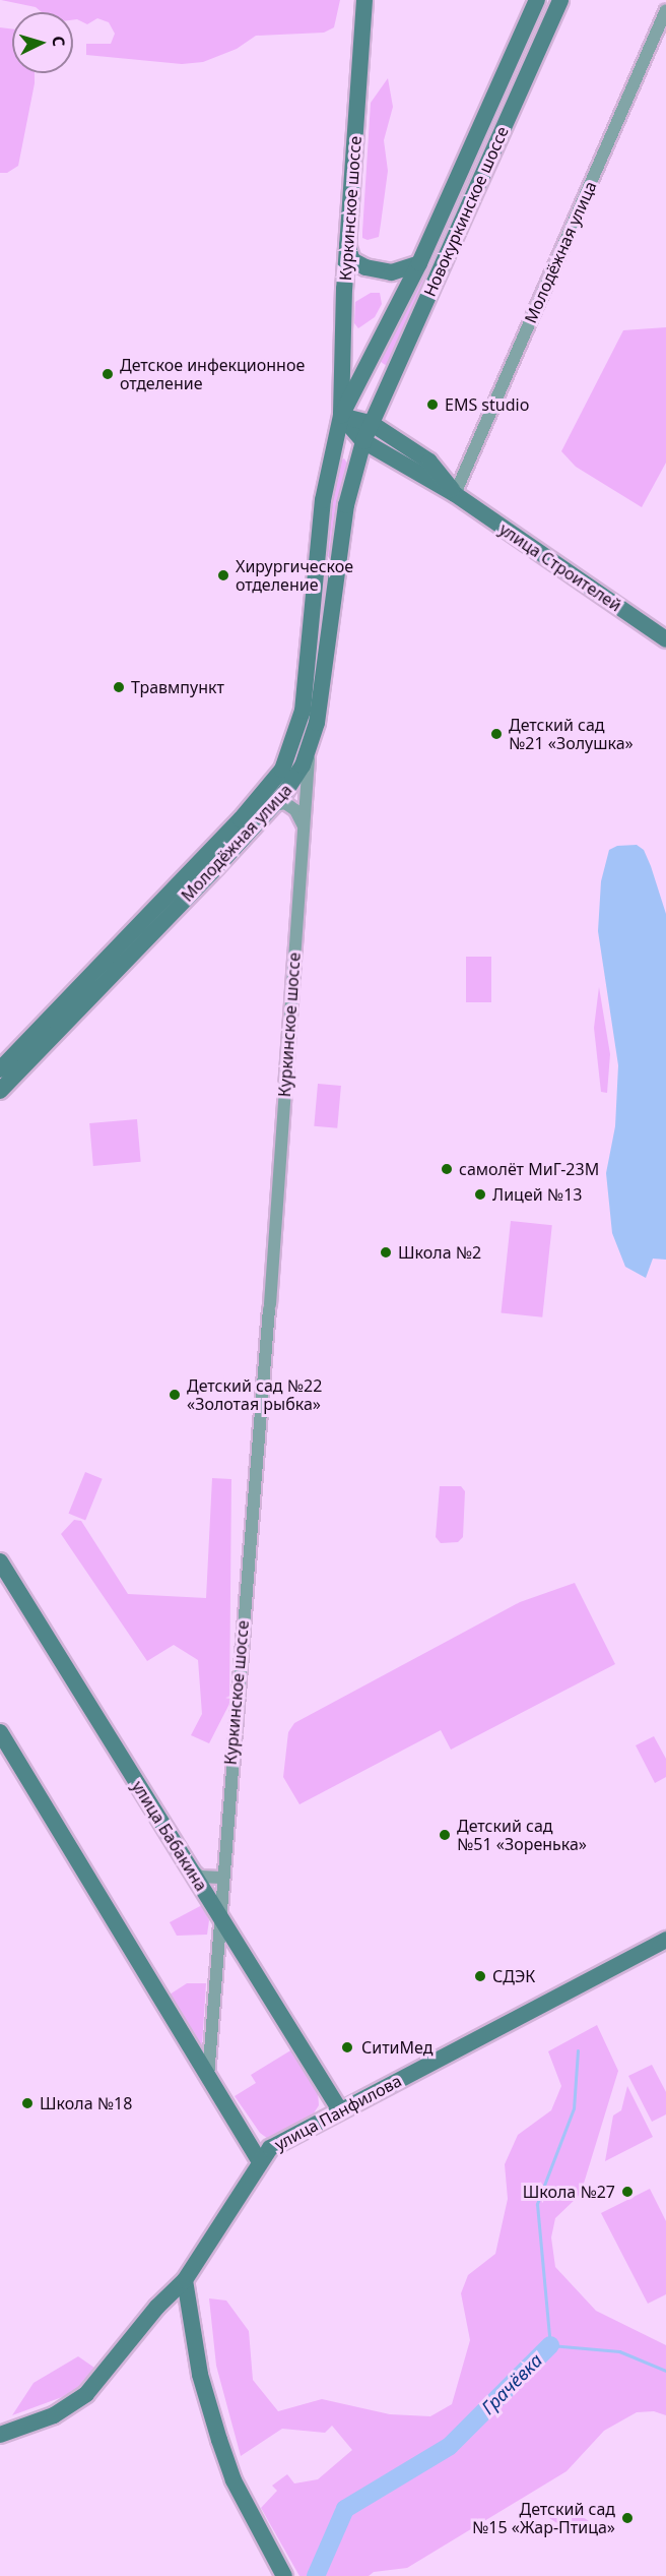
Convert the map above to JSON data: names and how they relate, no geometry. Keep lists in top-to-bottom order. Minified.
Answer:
{"streets":{"main road":["Куркинское шоссе","Новокуркинское шоссе","Молодёжная улица","улица Строителей","улица Бабакина","улица Панфилова"]},"crossings":[["Куркинское шоссе","Новокуркинское шоссе"],["Куркинское шоссе","Молодёжная улица"],["Куркинское шоссе","улица Строителей"],["Куркинское шоссе","улица Бабакина"],["Новокуркинское шоссе","Молодёжная улица"],["Новокуркинское шоссе","улица Строителей"],["Молодёжная улица","улица Строителей"],["улица Бабакина","улица Панфилова"]],"water":["Грачёвка"],"places":["Детское инфекционное отделение","EMS studio","Хирургическое отделение","Травмпункт","Детский сад №21 «Золушка»","самолёт МиГ-23М","Лицей №13","Школа №2","Детский сад №22 «Золотая рыбка»","Детский сад №51 «Зоренька»","СДЭК","СитиМед","Школа №18","Школа №27","Детский сад №15 «Жар-Птица»"],"north":"right"}
